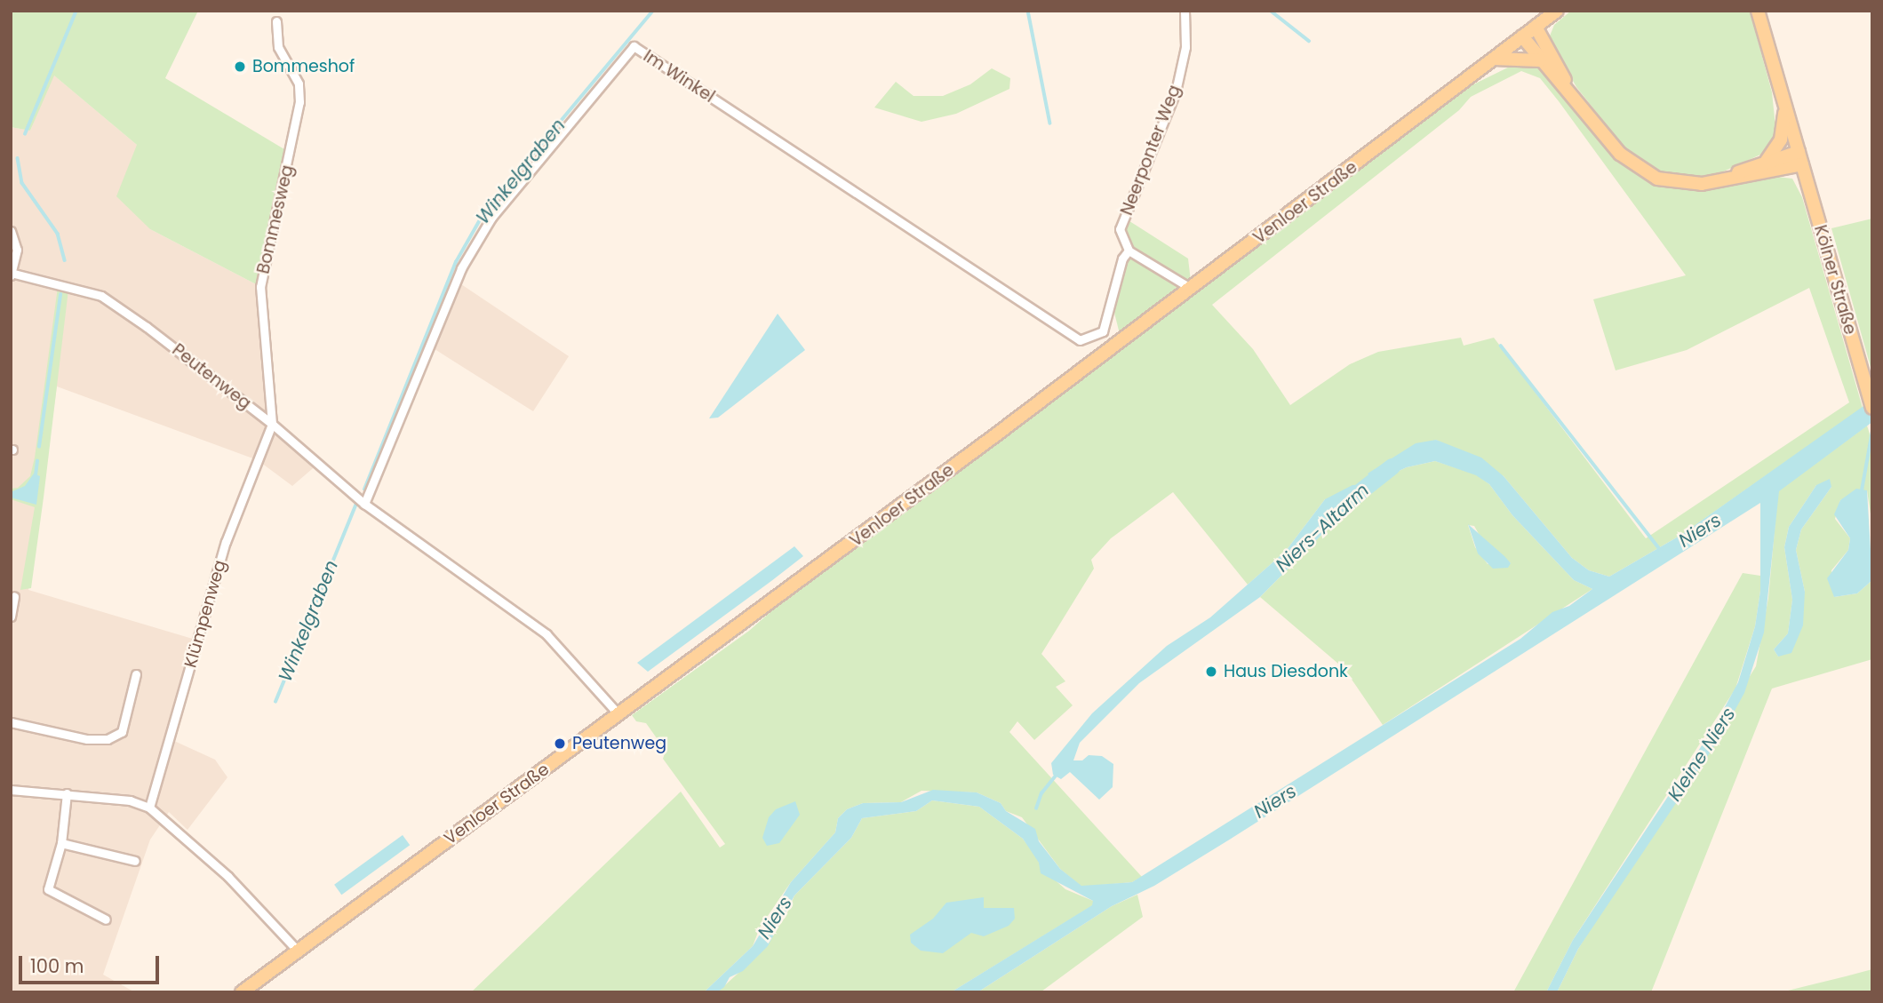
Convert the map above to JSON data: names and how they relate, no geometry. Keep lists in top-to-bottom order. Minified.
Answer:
{"streets":{"main road":["Venloer Straße","Kölner Straße"],"street":["Im Winkel","Neerponter Weg","Bommesweg","Peutenweg","Klümpenweg"]},"crossings":[["Im Winkel","Neerponter Weg"],["Im Winkel","Peutenweg"],["Venloer Straße","Peutenweg"],["Bommesweg","Peutenweg"],["Bommesweg","Klümpenweg"],["Peutenweg","Klümpenweg"]],"water":["Winkelgraben","Niers-Altarm","Niers","Kleine Niers"],"places":["Bommeshof","Haus Diesdonk","Peutenweg"],"scale_bar":"100 m"}
